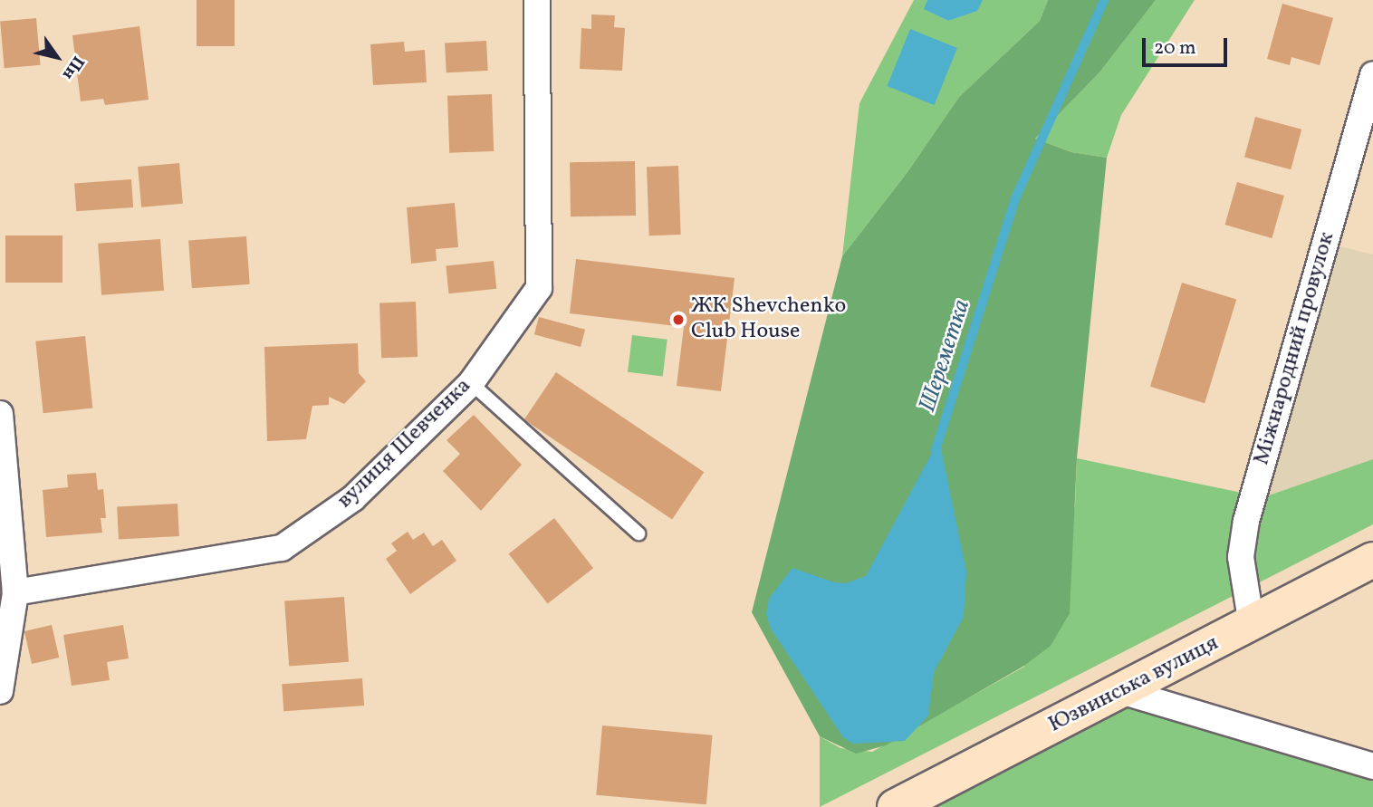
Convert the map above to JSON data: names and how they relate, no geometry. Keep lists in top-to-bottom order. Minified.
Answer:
{"streets":{"main road":["Юзвинська вулиця"],"street":["Міжнародний провулок","вулиця Шевченка"]},"crossings":[["Міжнародний провулок","Юзвинська вулиця"]],"water":["Шереметка"],"places":["ЖК Shevchenko Club House"],"scale_bar":"20 m","north":"bottom right"}
